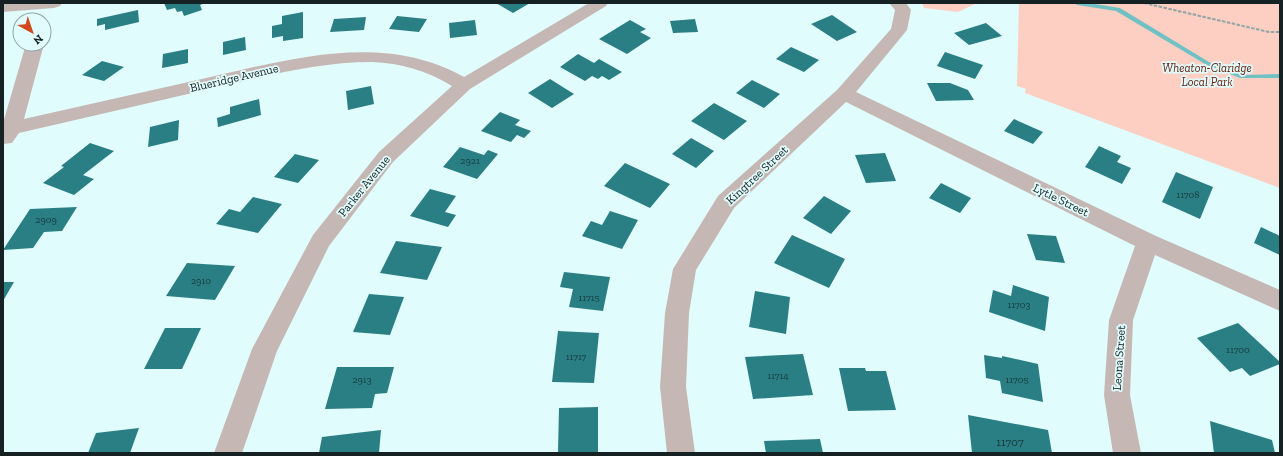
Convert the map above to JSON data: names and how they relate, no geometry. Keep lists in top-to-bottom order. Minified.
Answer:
{"streets":{"street":["Blueridge Avenue","Kingtree Street","Parker Avenue","Lytle Street","Leona Street"]},"crossings":[["Blueridge Avenue","Parker Avenue"],["Kingtree Street","Lytle Street"],["Lytle Street","Leona Street"]],"parks":["Wheaton-Claridge Local Park"],"house_numbers":["2921","11708","2909","2910","11715","11703","11700","11717","11714","2913","11705","11707"],"north":"bottom right"}
